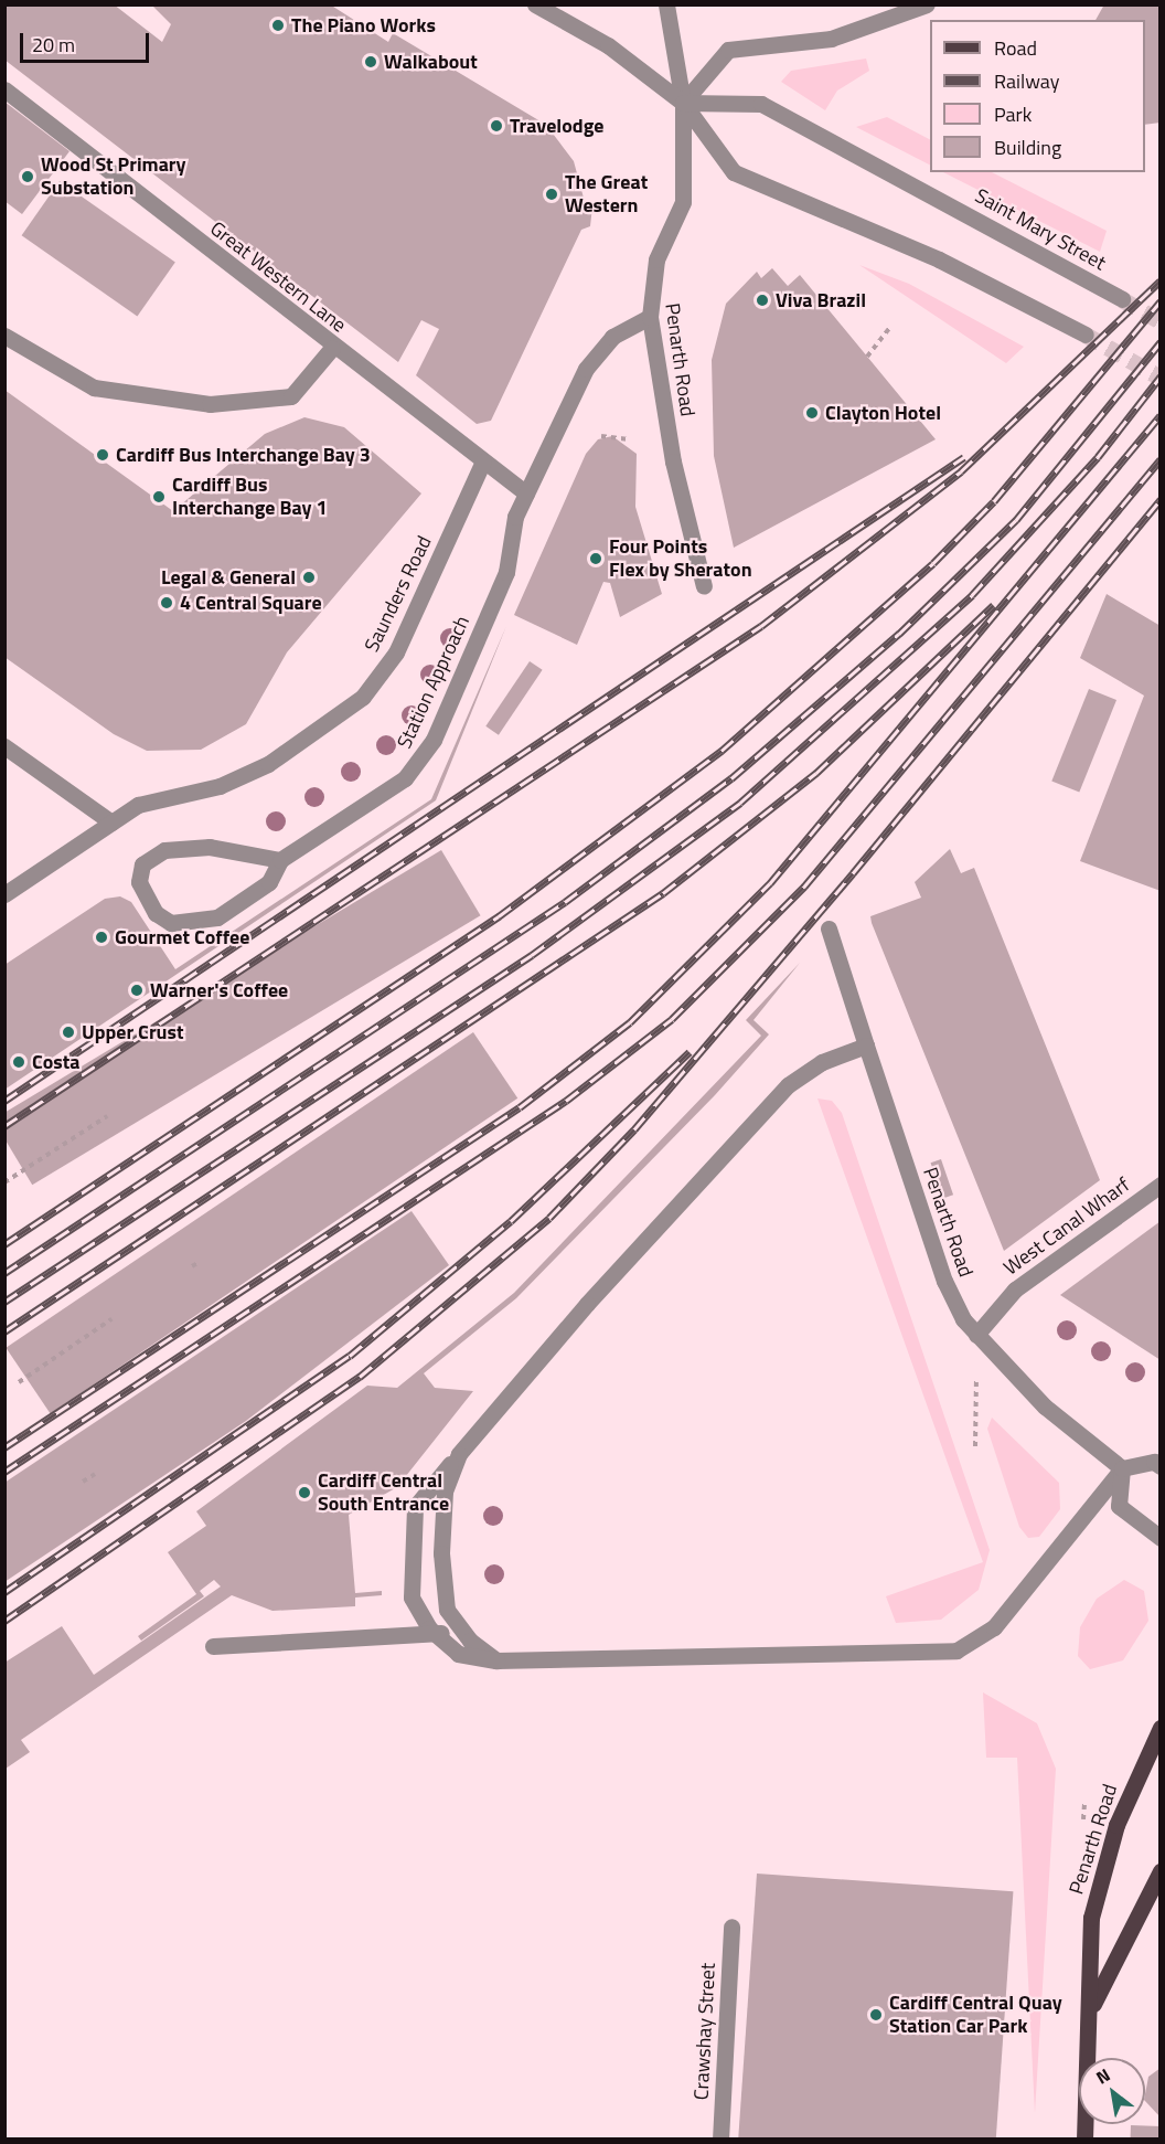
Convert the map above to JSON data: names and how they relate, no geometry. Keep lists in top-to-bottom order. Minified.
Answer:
{"streets":{"main road":["Penarth Road"],"street":["Saint Mary Street","Great Western Lane","Saunders Road","Station Approach","West Canal Wharf","Crawshay Street"]},"crossings":[["Saint Mary Street","Penarth Road"],["Great Western Lane","Saunders Road"],["Great Western Lane","Station Approach"],["Penarth Road","West Canal Wharf"]],"places":["The Piano Works","Walkabout","Travelodge","Wood St Primary Substation","The Great Western","Viva Brazil","Clayton Hotel","Cardiff Bus Interchange Bay 3","Cardiff Bus Interchange Bay 1","Four Points Flex by Sheraton","Legal & General","4 Central Square","Gourmet Coffee","Warner's Coffee","Upper Crust","Costa","Cardiff Central South Entrance","Cardiff Central Quay Station Car Park"],"legend":["Road","Railway","Park","Building"],"scale_bar":"20 m","north":"top left"}
